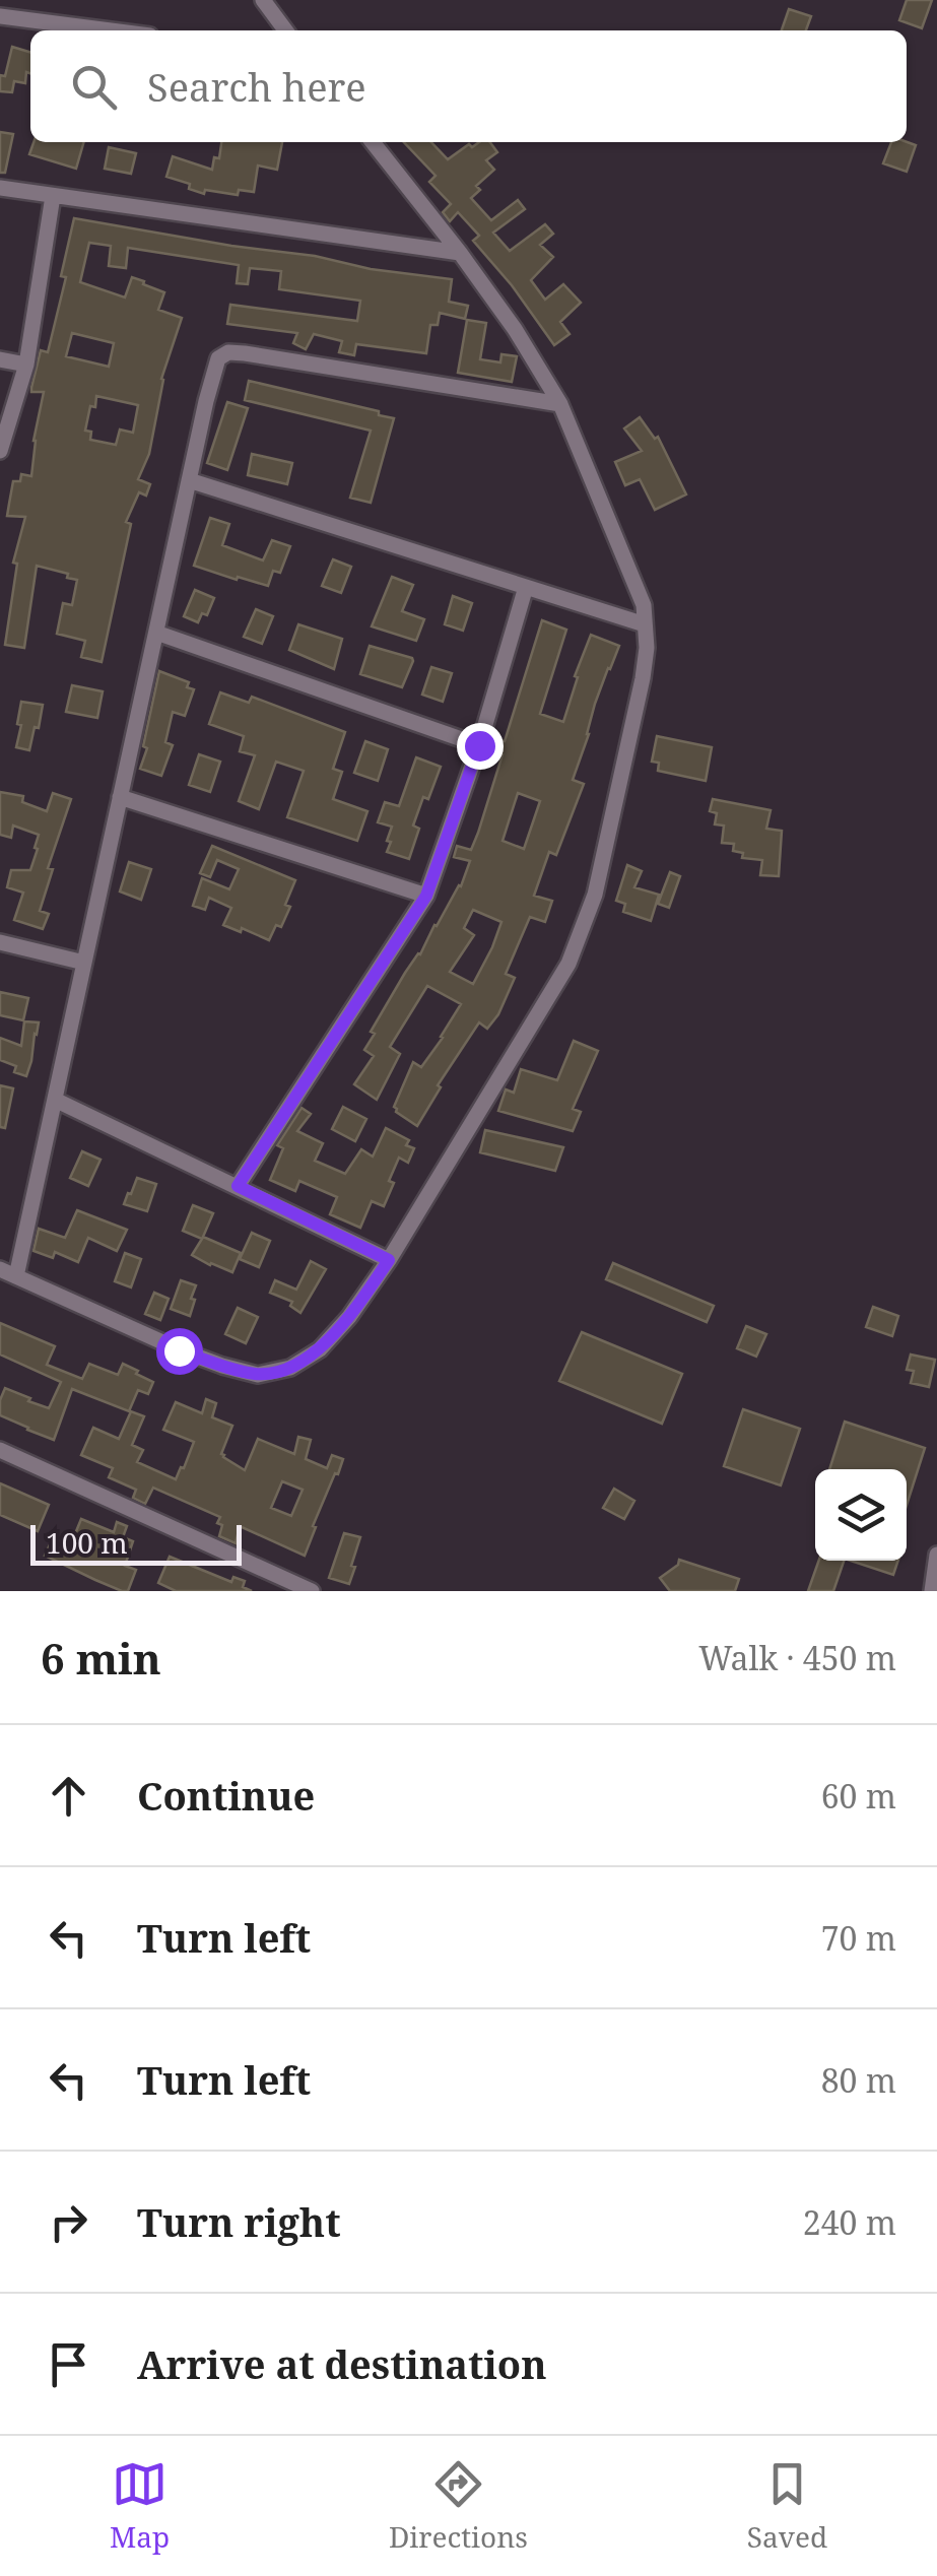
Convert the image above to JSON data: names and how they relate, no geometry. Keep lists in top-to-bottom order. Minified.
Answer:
{"scale_bar":"100 m","page":{"search":"Search here","scale":"100 m","heading":["6 min","Walk · 450 m"],"list":[["Continue","60 m"],["Turn left","70 m"],["Turn left","80 m"],["Turn right","240 m"],"Arrive at destination"],"nav":["Map","Directions","Saved"]}}
